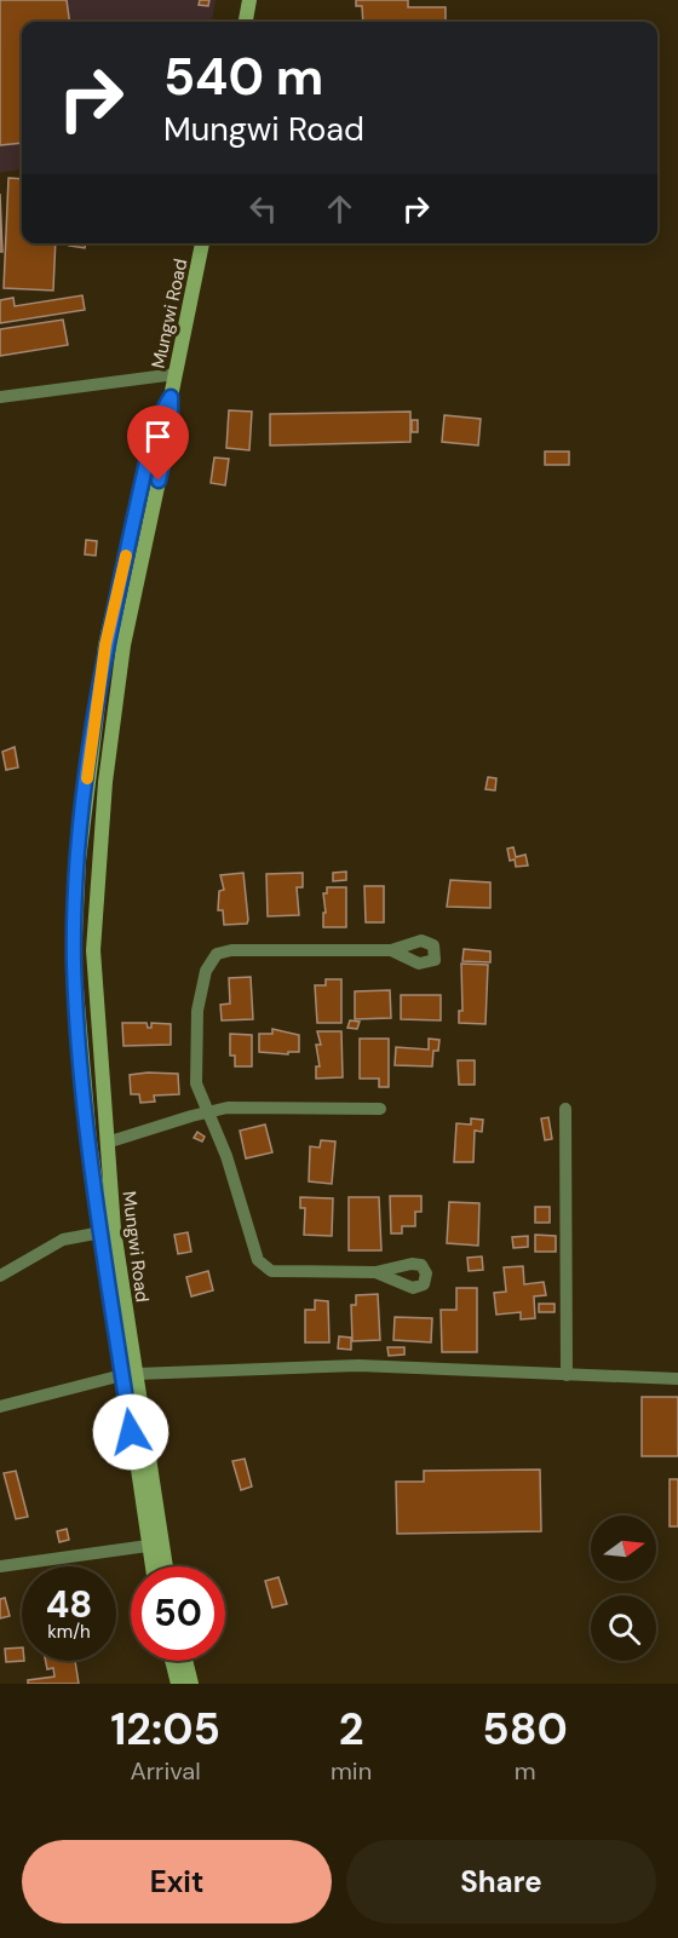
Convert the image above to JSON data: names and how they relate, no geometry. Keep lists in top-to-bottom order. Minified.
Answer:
{"streets":{"main road":["Mungwi Road"]},"north":"right","page":{"turn":["540 m","Mungwi Road"],"speed":"48 km/h","limit":"50","eta":["12:05","Arrival","2","min","580","m"],"buttons":["Exit","Share"]}}
